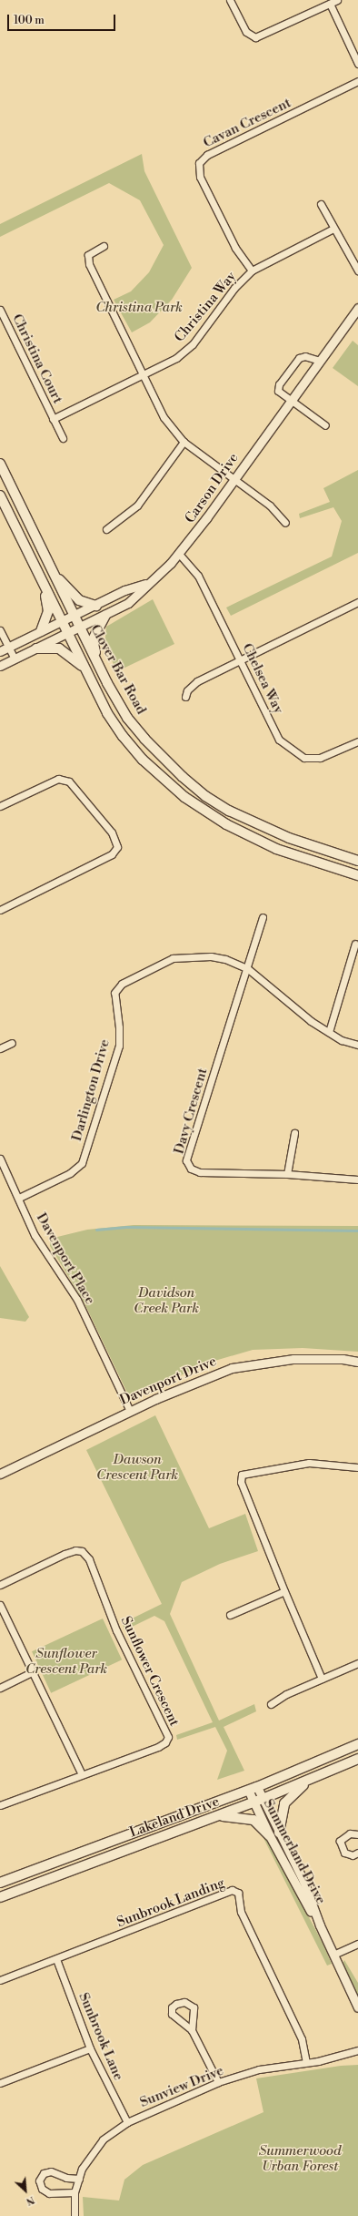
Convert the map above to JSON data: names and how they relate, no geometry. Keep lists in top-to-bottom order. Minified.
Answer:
{"streets":{"main road":["Clover Bar Road","Lakeland Drive"],"street":["Cavan Crescent","Christina Way","Christina Court","Carson Drive","Chelsea Way","Darlington Drive","Davy Crescent","Davenport Place","Davenport Drive","Sunflower Crescent","Summerland Drive","Sunbrook Landing","Sunbrook Lane","Sunview Drive"]},"crossings":[["Cavan Crescent","Christina Way"],["Christina Way","Christina Court"],["Carson Drive","Clover Bar Road"],["Carson Drive","Chelsea Way"],["Darlington Drive","Davy Crescent"],["Darlington Drive","Davenport Place"],["Davenport Place","Davenport Drive"],["Lakeland Drive","Summerland Drive"],["Sunbrook Landing","Sunbrook Lane"],["Sunbrook Landing","Sunview Drive"],["Sunbrook Lane","Sunview Drive"]],"parks":["Christina Park","Davidson Creek Park","Dawson Crescent Park","Sunflower Crescent Park","Summerwood Urban Forest"],"scale_bar":"100 m","north":"bottom right"}
